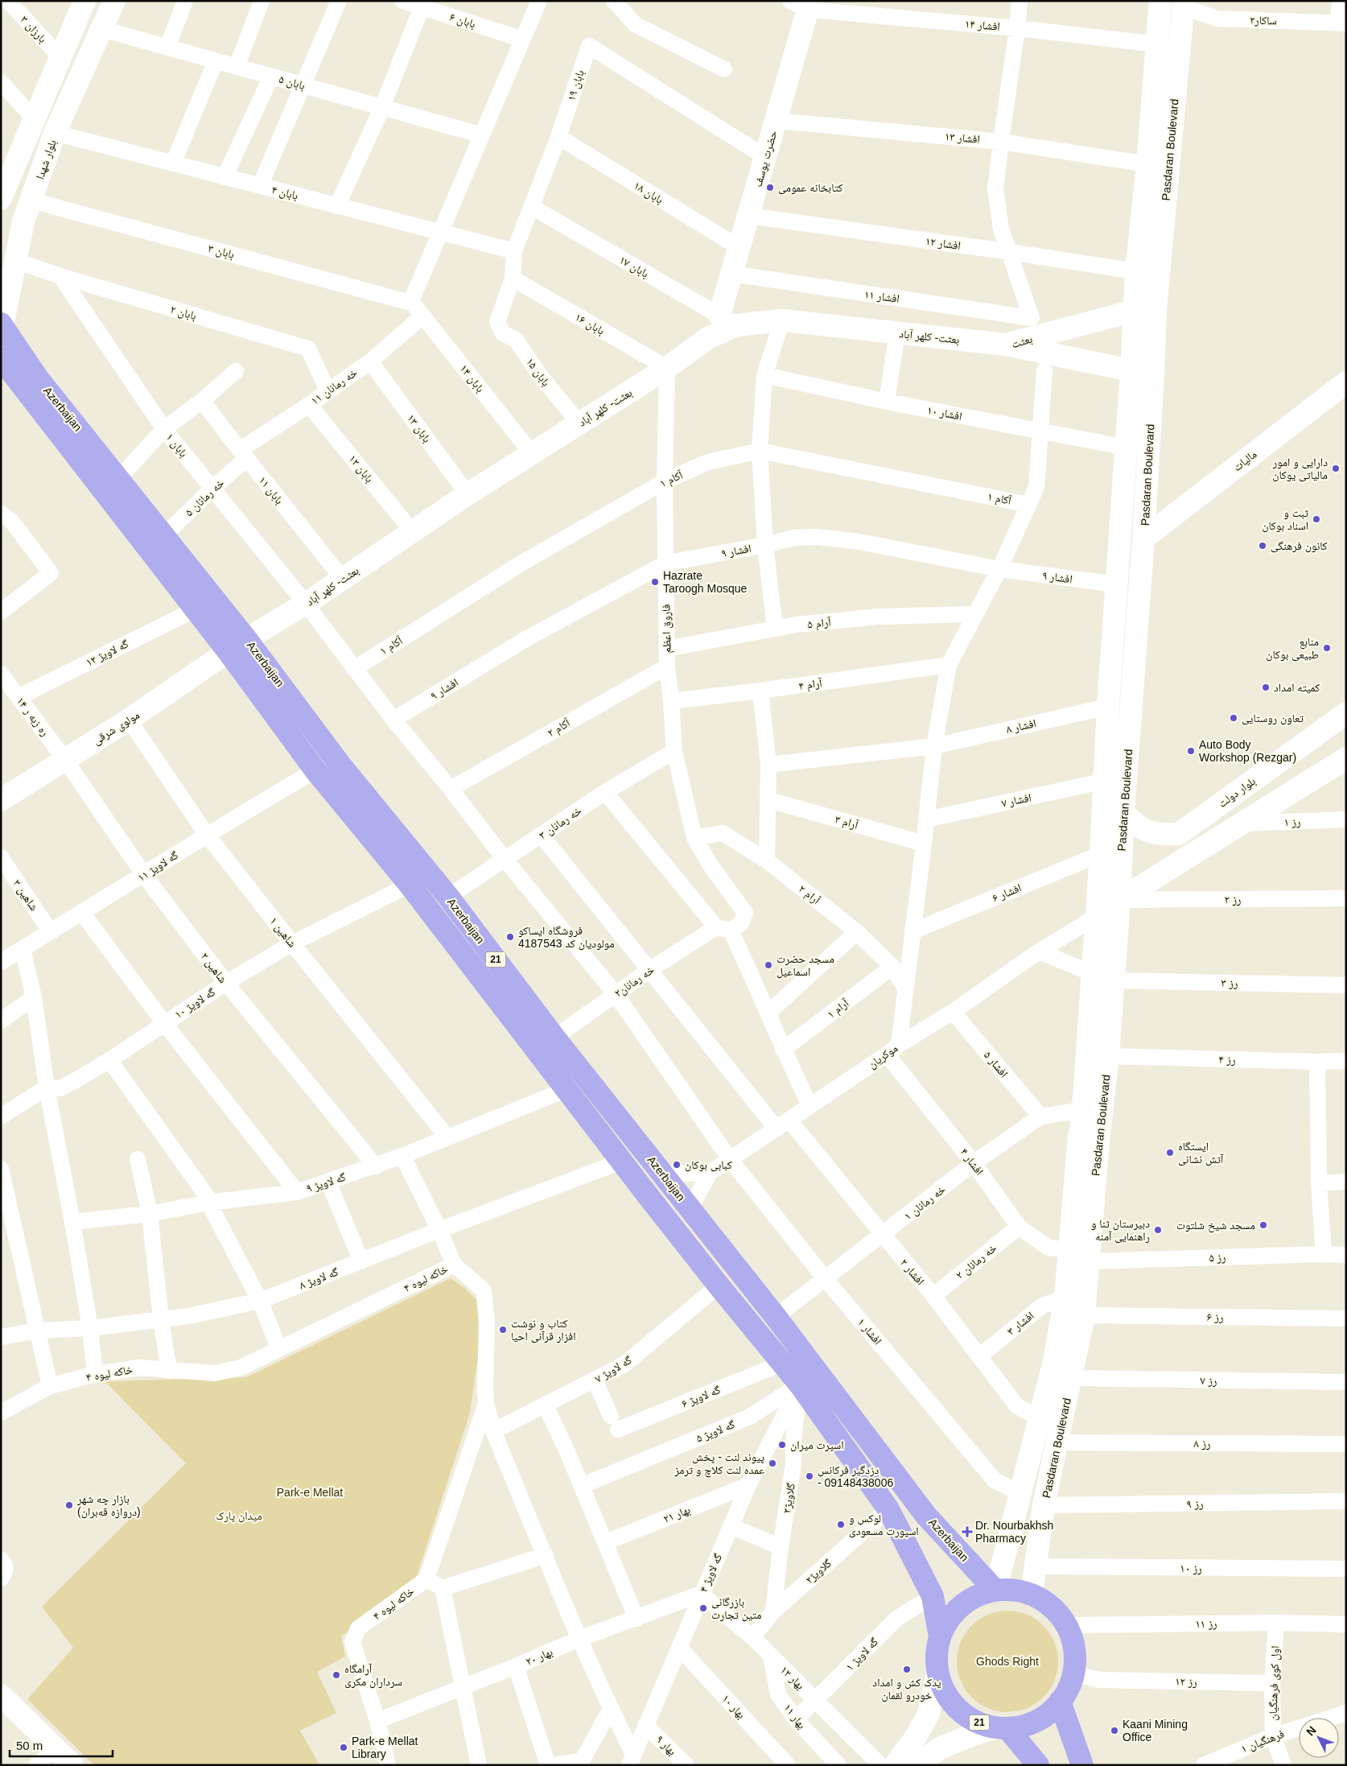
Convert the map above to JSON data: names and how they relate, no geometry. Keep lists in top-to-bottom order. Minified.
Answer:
{"streets":{"main road":["Pasdaran Boulevard","حضرت یوسف","بلوار شهدا","بعثت- کلهر آباد","بعثت","Azerbaijan","مالیات","مولوی شرقی","بلوار دولت","21"],"street":["بابان ۶","ساکار۲","افشار ۱۴","بارزان ۳","بابان ۵","بابان ۱۹","افشار ۱۳","بابان ۴","بابان ۱۸","افشار ۱۲","بابان ۳","بابان ۱۷","افشار ۱۱","بابان ۲","بابان ۱۶","بابان ۱۵","بابان ۱۴","خه رمانان ۱۱","افشار ۱۰","بابان ۱۳","بابان ۱","بابان ۱۲","آکام ۱","بابان ۱۱","خه رمانان ۵","افشار ۹","آرام ۵","فاروق اعظم","گه لاویژ ۱۲","آرام ۴","ره زبه ر ۱۴","افشار ۸","آکام ۲","افشار ۷","آرام ۳","رز ۱","خه رمانان ۳","گه لاویژ ۱۱","افشار ۶","آرام ۲","شاهین ۳","رز ۲","شاهین ۱","شاهین ۲","خه رمانان۲","رز ۳","گه لاویژ ۱۰","آرام ۱","موکریان","رز ۴","افشار ۵","افشار ۴","گه لاویژ ۹","خه رمانان ۱","رز ۵","خه رمانان ۲","افشار ۲","گه لاویژ ۸","خاکه لیوه ۴","رز ۶","افشار ۳","افشار ۱","گه لاویژ ۷","رز ۷","گه لاویژ ۶","گه لاویژ ۵","رز ۸","گلاویژ۳","رز ۹","بهار ۲۱","رز ۱۰","گلاویژ۲","گه لاویژ ۴","رز ۱۱","گه لاویژ ۱","بهار ۲۰","بهار ۱۲","رز ۱۲","اول کوی فرهنگیان","بهار ۱۰","بهار ۱۱","فرهنگیان ۱","بهار ۹"]},"crossings":[["ساکار۲","Pasdaran Boulevard"],["افشار ۱۴","Pasdaran Boulevard"],["افشار ۱۴","حضرت یوسف"],["بابان ۵","بلوار شهدا"],["بابان ۱۹","حضرت یوسف"],["بابان ۱۹","بابان ۴"],["بابان ۱۹","بابان ۱۸"],["بابان ۱۹","بابان ۱۷"],["بابان ۱۹","بابان ۱۶"],["بابان ۱۹","بابان ۱۵"],["افشار ۱۳","Pasdaran Boulevard"],["افشار ۱۳","حضرت یوسف"],["Pasdaran Boulevard","افشار ۱۲"],["Pasdaran Boulevard","بعثت"],["Pasdaran Boulevard","Azerbaijan"],["Pasdaran Boulevard","افشار ۱۰"],["Pasdaran Boulevard","مالیات"],["Pasdaran Boulevard","افشار ۹"],["Pasdaran Boulevard","افشار ۸"],["Pasdaran Boulevard","بلوار دولت"],["Pasdaran Boulevard","افشار ۷"],["Pasdaran Boulevard","افشار ۶"],["Pasdaran Boulevard","رز ۲"],["Pasdaran Boulevard","21"],["Pasdaran Boulevard","رز ۳"],["Pasdaran Boulevard","موکریان"],["Pasdaran Boulevard","رز ۴"],["Pasdaran Boulevard","افشار ۴"],["Pasdaran Boulevard","خه رمانان ۱"],["Pasdaran Boulevard","رز ۵"],["Pasdaran Boulevard","افشار ۲"],["Pasdaran Boulevard","رز ۶"],["Pasdaran Boulevard","افشار ۳"],["Pasdaran Boulevard","افشار ۱"],["Pasdaran Boulevard","رز ۷"],["Pasdaran Boulevard","رز ۸"],["Pasdaran Boulevard","رز ۹"],["Pasdaran Boulevard","رز ۱۰"],["Pasdaran Boulevard","رز ۱۱"],["Pasdaran Boulevard","رز ۱۲"],["حضرت یوسف","بابان ۱۸"],["حضرت یوسف","افشار ۱۲"],["حضرت یوسف","بابان ۱۷"],["حضرت یوسف","افشار ۱۱"],["حضرت یوسف","بعثت- کلهر آباد"],["بلوار شهدا","بابان ۴"],["بلوار شهدا","بابان ۳"],["بلوار شهدا","بابان ۲"],["بلوار شهدا","Azerbaijan"],["افشار ۱۲","افشار ۱۱"],["بابان ۳","بابان ۱۴"],["بابان ۱۷","بعثت- کلهر آباد"],["بابان ۲","خه رمانان ۱۱"],["بابان ۲","بابان ۱"],["بابان ۱۶","بعثت- کلهر آباد"],["بابان ۱۶","فاروق اعظم"],["بعثت- کلهر آباد","بعثت"],["بعثت- کلهر آباد","بابان ۱۵"],["بعثت- کلهر آباد","بابان ۱۴"],["بعثت- کلهر آباد","Azerbaijan"],["بعثت- کلهر آباد","بابان ۱۳"],["بعثت- کلهر آباد","بابان ۱"],["بعثت- کلهر آباد","بابان ۱۲"],["بعثت- کلهر آباد","بابان ۱۱"],["بعثت- کلهر آباد","فاروق اعظم"],["بعثت- کلهر آباد","مولوی شرقی"],["بابان ۱۴","خه رمانان ۱۱"],["خه رمانان ۱۱","بابان ۱۳"],["خه رمانان ۱۱","بابان ۱۲"],["خه رمانان ۱۱","بابان ۱۱"],["خه رمانان ۱۱","خه رمانان ۵"],["Azerbaijan","خه رمانان ۵"],["Azerbaijan","گه لاویژ ۱۲"],["Azerbaijan","مولوی شرقی"],["Azerbaijan","خه رمانان ۳"],["Azerbaijan","گه لاویژ ۱۱"],["Azerbaijan","21"],["Azerbaijan","خه رمانان۲"],["Azerbaijan","گه لاویژ ۱۰"],["Azerbaijan","گه لاویژ ۹"],["Azerbaijan","خه رمانان ۱"],["Azerbaijan","گه لاویژ ۸"],["Azerbaijan","گه لاویژ ۷"],["Azerbaijan","گه لاویژ ۶"],["Azerbaijan","گه لاویژ ۵"],["Azerbaijan","گلاویژ۳"],["Azerbaijan","گلاویژ۲"],["Azerbaijan","گه لاویژ ۴"],["Azerbaijan","رز ۱۱"],["Azerbaijan","گه لاویژ ۱"],["Azerbaijan","رز ۱۲"],["بابان ۱","آکام ۱"],["بابان ۱","خه رمانان ۵"],["بابان ۱","افشار ۹"],["بابان ۱","آکام ۲"],["بابان ۱","خه رمانان ۳"],["بابان ۱","افشار ۱"],["آکام ۱","فاروق اعظم"],["بابان ۱۱","خه رمانان ۵"],["افشار ۹","فاروق اعظم"],["آرام ۵","فاروق اعظم"],["فاروق اعظم","آرام ۴"],["فاروق اعظم","آکام ۲"],["فاروق اعظم","خه رمانان ۳"],["فاروق اعظم","آرام ۲"],["فاروق اعظم","خه رمانان۲"],["گه لاویژ ۱۲","ره زبه ر ۱۴"],["ره زبه ر ۱۴","مولوی شرقی"],["ره زبه ر ۱۴","شاهین ۲"],["مولوی شرقی","شاهین ۱"],["مولوی شرقی","شاهین ۲"],["خه رمانان ۳","افشار ۲"],["خه رمانان ۳","افشار ۱"],["گه لاویژ ۱۱","شاهین ۳"],["گه لاویژ ۱۱","شاهین ۱"],["گه لاویژ ۱۱","شاهین ۲"],["آرام ۲","خه رمانان۲"],["آرام ۲","آرام ۱"],["شاهین ۱","گه لاویژ ۱۰"],["شاهین ۱","گه لاویژ ۹"],["21","رز ۱۱"],["21","رز ۱۲"],["شاهین ۲","گه لاویژ ۱۰"],["شاهین ۲","گه لاویژ ۹"],["خه رمانان۲","افشار ۲"],["خه رمانان۲","افشار ۱"],["موکریان","افشار ۵"],["موکریان","افشار ۴"],["موکریان","افشار ۲"],["موکریان","افشار ۱"],["افشار ۵","خه رمانان ۱"],["افشار ۴","خه رمانان ۱"],["افشار ۴","خه رمانان ۲"],["خه رمانان ۱","افشار ۲"],["خه رمانان ۱","افشار ۱"],["خه رمانان ۲","افشار ۲"],["افشار ۲","افشار ۳"],["خاکه لیوه ۴","بهار ۲۰"],["گه لاویژ ۷","گه لاویژ ۶"],["گه لاویژ ۵","گلاویژ۳"],["گه لاویژ ۵","گه لاویژ ۴"],["گلاویژ۳","گلاویژ۲"],["گلاویژ۳","گه لاویژ ۴"],["بهار ۲۱","گه لاویژ ۴"],["گلاویژ۲","بهار ۱۲"],["گه لاویژ ۴","بهار ۲۰"],["گه لاویژ ۴","بهار ۱۲"],["گه لاویژ ۴","بهار ۱۰"],["گه لاویژ ۴","بهار ۹"],["رز ۱۱","رز ۱۲"],["رز ۱۱","اول کوی فرهنگیان"],["گه لاویژ ۱","بهار ۱۲"],["گه لاویژ ۱","بهار ۱۱"],["بهار ۲۰","بهار ۱۲"],["بهار ۱۲","بهار ۱۱"],["رز ۱۲","اول کوی فرهنگیان"],["اول کوی فرهنگیان","فرهنگیان ۱"]],"parks":["Park-e Mellat","میدان پارک","Ghods Right"],"places":{"other":["کتابخانه عمومی","دارایی و امور مالیاتی یوکان","ثبت و اسناد بوکان","کانون فرهنگی","Hazrate Taroogh Mosque","منابع طبیعی بوکان","کمیته امداد","تعاون روستایی","Auto Body Workshop (Rezgar)","فروشگاە ایساکو مولودیان کد 4187543","مسجد حضرت اسماعیل","ایستگاه آتش نشانی","کبابی بوکان","مسجد شیخ شلتوت","دبیرستان ثنا و راهنمایی آمنه","کتاب و نوشت افزار قرآنی احیا","اسپرت میران","پیوند لنت - پخش عمده لنت کلاچ و ترمز","دزدگیر فرکانس - 09148438006","بازار چه شهر (دروازه قه‌بران)","لوکس و اسپورت مسعودی","بازرگانی متین تجارت","یدک کش و امداد خودرو لقمان","آرامگاه سرداران مکری","Kaani Mining Office","Park-e Mellat Library"],"health":["Dr. Nourbakhsh Pharmacy"]},"scale_bar":"50 m","north":"top left"}
